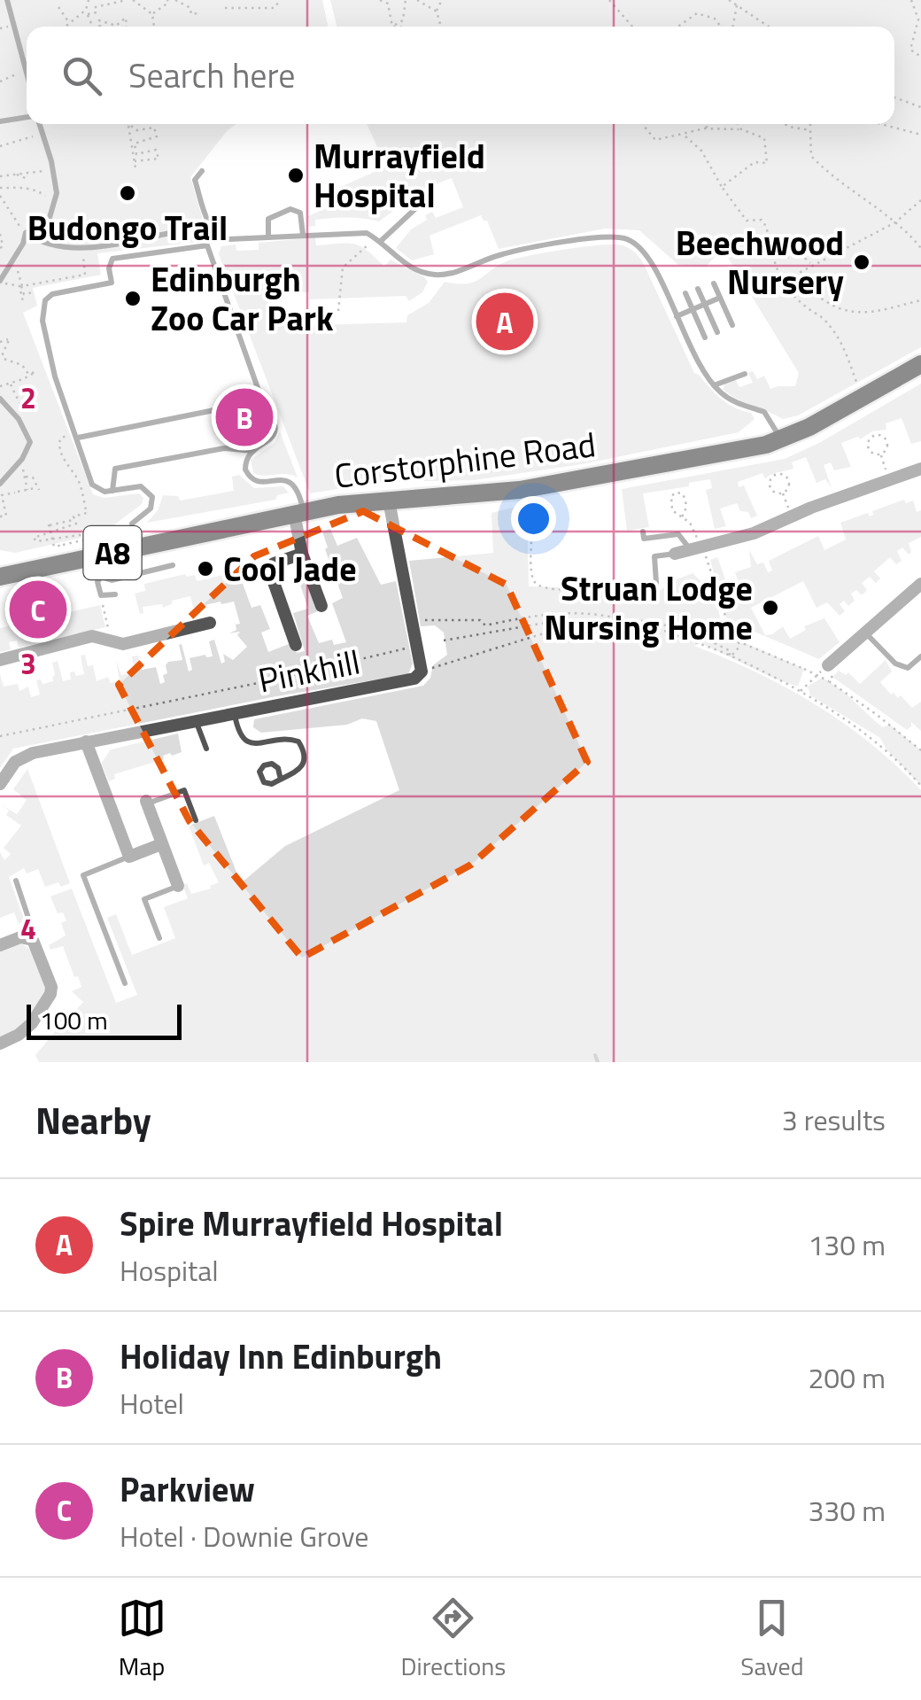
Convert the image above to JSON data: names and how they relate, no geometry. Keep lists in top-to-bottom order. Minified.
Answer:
{"streets":{"main road":["Corstorphine Road","A8"],"street":["Pinkhill"]},"places":["Murrayfield Hospital","Budongo Trail","Beechwood Nursery","Edinburgh Zoo Car Park","Cool Jade","Struan Lodge Nursing Home"],"scale_bar":"100 m","page":{"search":"Search here","pins":["A","B","C"],"scale":"100 m","heading":["Nearby","3 results"],"list":[{"mark":"A","name":"Spire Murrayfield Hospital","note":"Hospital","value":"130 m"},{"mark":"B","name":"Holiday Inn Edinburgh","note":"Hotel","value":"200 m"},{"mark":"C","name":"Parkview","note":"Hotel · Downie Grove","value":"330 m"}],"nav":["Map","Directions","Saved"]},"grid":{"rows":["2","3","4"]}}
